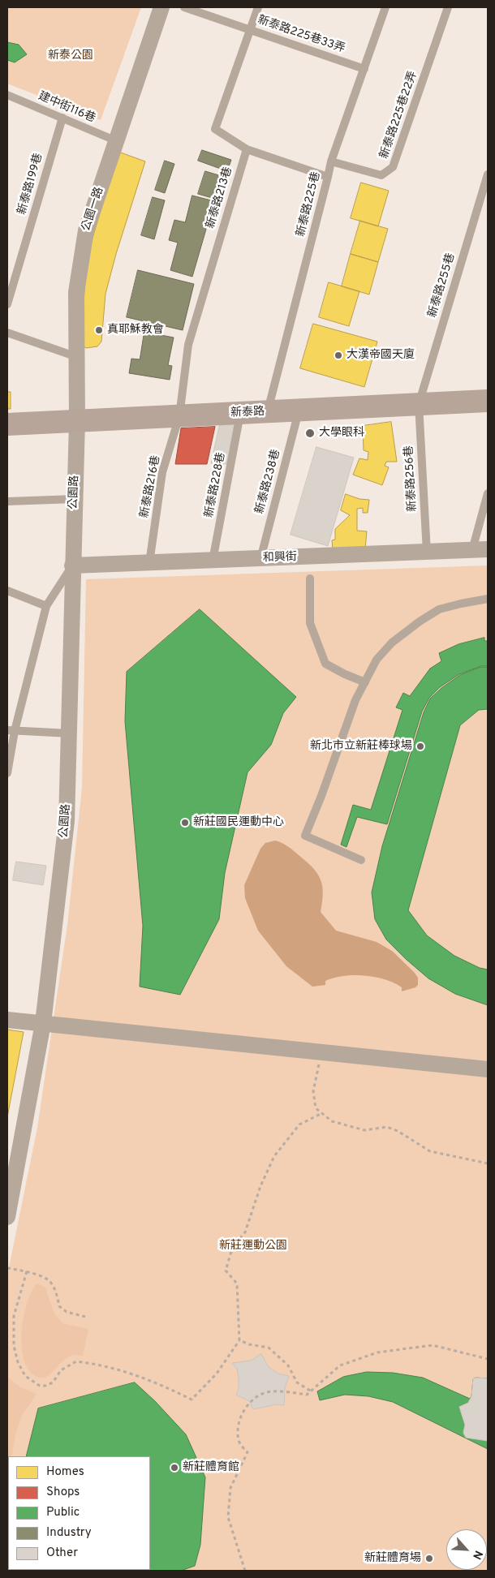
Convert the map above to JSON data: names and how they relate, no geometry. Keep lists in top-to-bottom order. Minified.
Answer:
{"streets":{"main road":["新泰路"],"street":["公園一路","公園路","和興街"],"lane":["新泰路225巷33弄","建中街116巷","新泰路225巷22弄","新泰路199巷","新泰路213巷","新泰路225巷","新泰路255巷","新泰路256巷","新泰路238巷","新泰路228巷","新泰路216巷"]},"crossings":[["新泰路225巷33弄","新泰路225巷"],["建中街116巷","新泰路199巷"],["建中街116巷","公園一路"],["新泰路225巷22弄","新泰路225巷"],["新泰路213巷","新泰路"],["新泰路213巷","新泰路216巷"],["新泰路225巷","新泰路"],["公園一路","新泰路"],["公園一路","公園路"],["新泰路255巷","新泰路"],["新泰路255巷","新泰路256巷"],["新泰路","新泰路256巷"],["新泰路","新泰路238巷"],["新泰路","新泰路228巷"],["新泰路","新泰路216巷"],["新泰路","公園路"],["新泰路256巷","和興街"],["新泰路238巷","和興街"],["新泰路228巷","和興街"],["新泰路216巷","和興街"],["公園路","和興街"]],"parks":["新泰公園","新莊運動公園"],"places":["真耶穌教會","大漢帝國天廈","大學眼科","新北市立新莊棒球場","新莊國民運動中心","新莊體育館","新莊體育場"],"legend":["Homes","Shops","Public","Industry","Other"],"north":"bottom right"}
